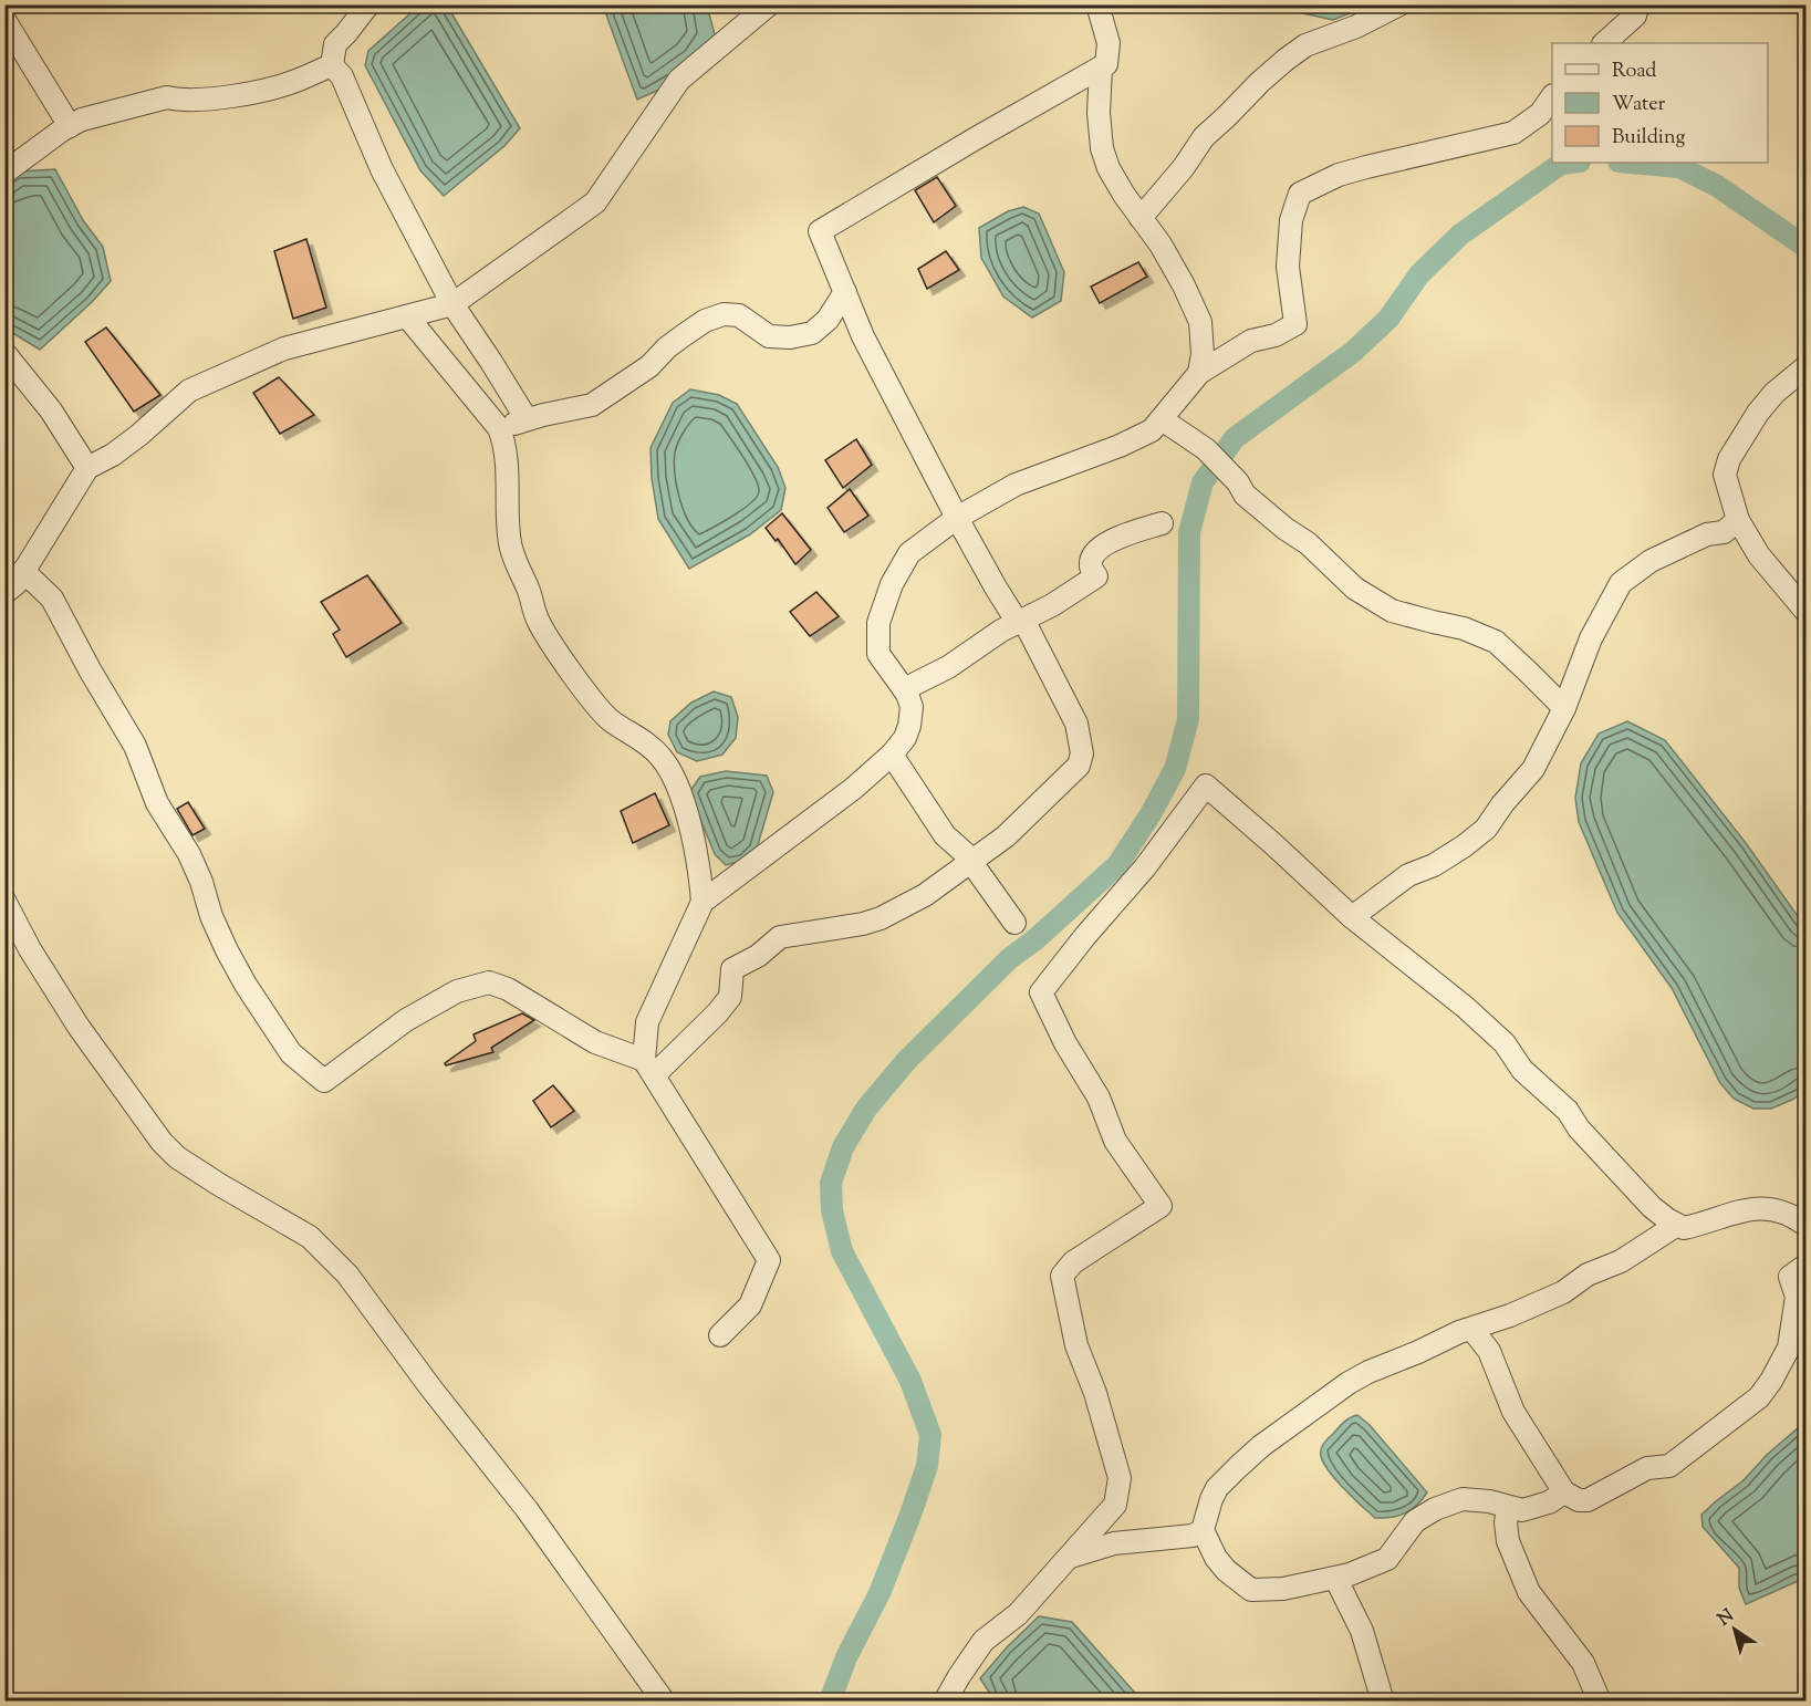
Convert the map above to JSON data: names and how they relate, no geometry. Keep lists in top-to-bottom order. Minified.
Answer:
{"legend":["Road","Water","Building"],"north":"top left"}
